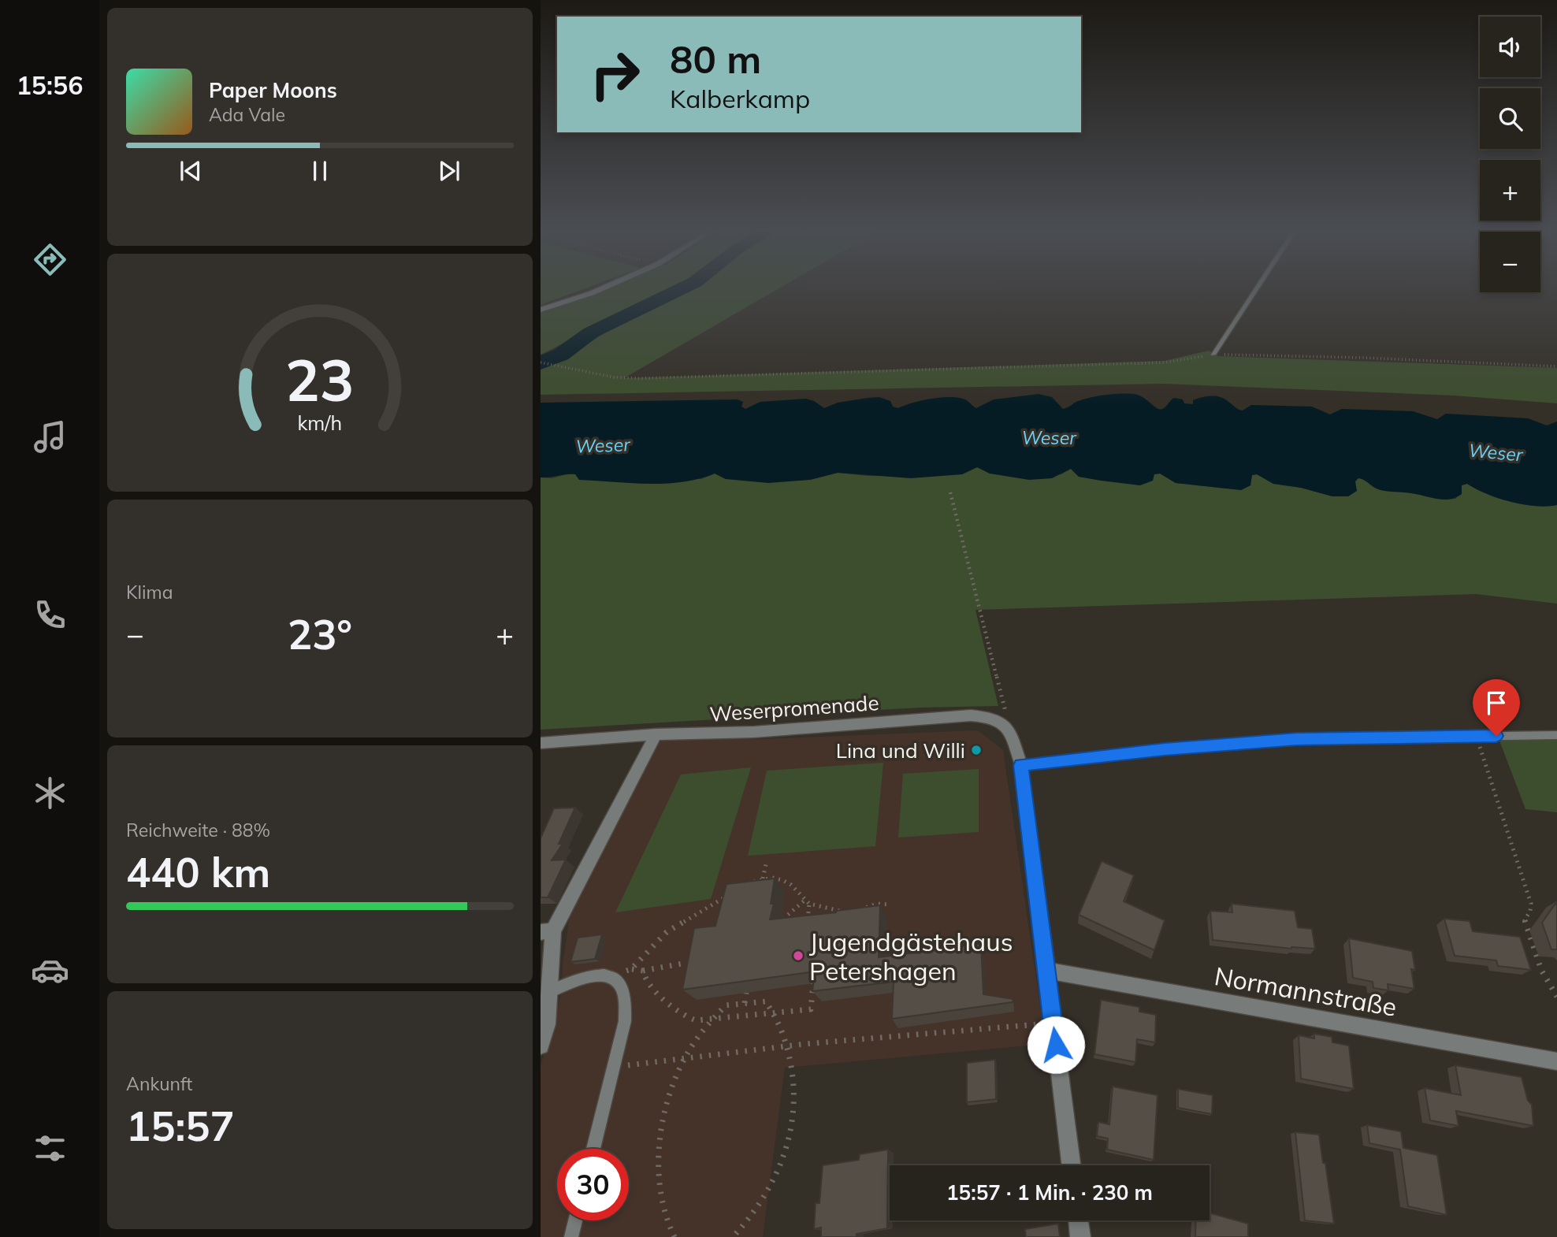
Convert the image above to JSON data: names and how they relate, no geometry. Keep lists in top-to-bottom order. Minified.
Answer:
{"streets":{"street":["Weserpromenade","Normannstraße"]},"water":["Weser"],"places":["Lina und Willi","Jugendgästehaus Petershagen"],"page":{"tabs":"15:56","map_buttons":["+","−"],"turn":["80 m","Kalberkamp"],"song":["Paper Moons","Ada Vale"],"tile":["Klima",["Reichweite · 88%","440 km"],["Ankunft","15:57"]],"heat":["−","23°","+"],"limit":"30","trip":"15:57 · 1 Min. · 230 m","gauge":["23","km/h"]}}
